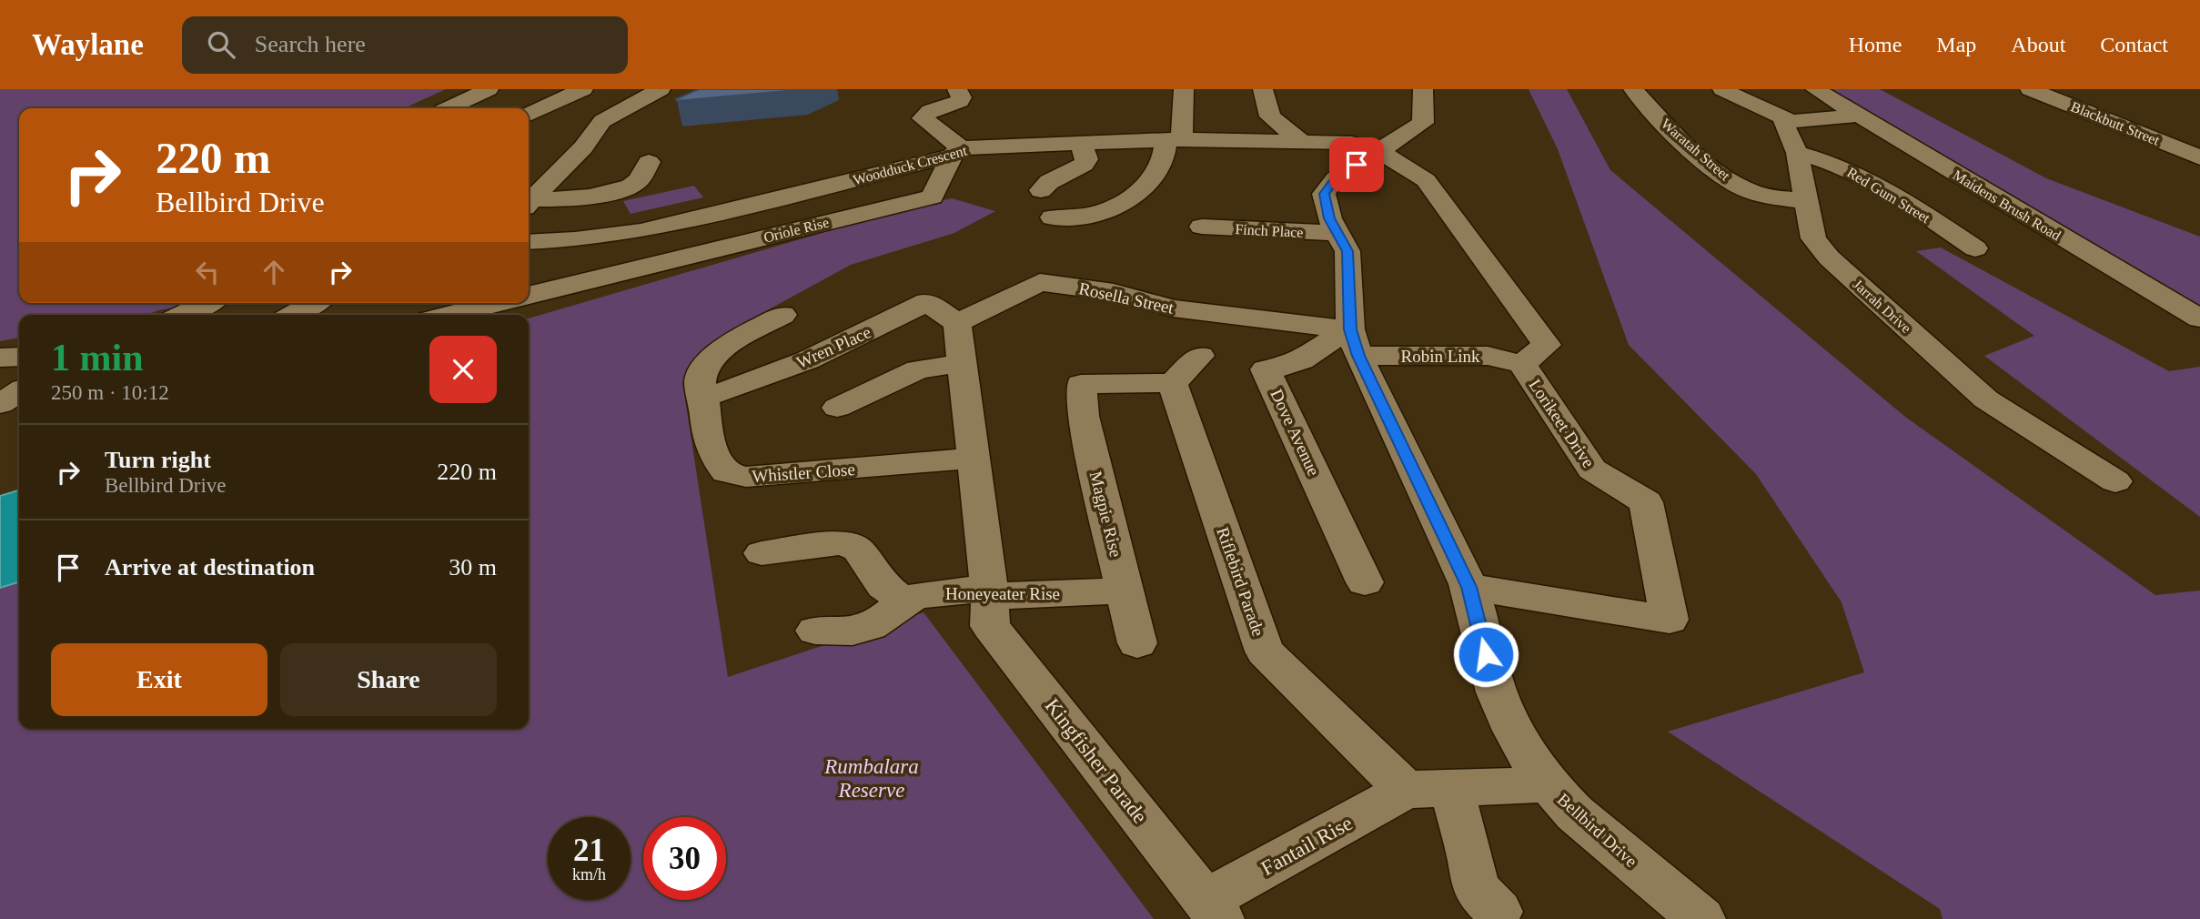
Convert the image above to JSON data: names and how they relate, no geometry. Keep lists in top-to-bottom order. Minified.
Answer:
{"streets":{"street":["Blackbutt Street","Waratah Street","Woodduck Crescent","Red Gum Street","Maidens Brush Road","Oriole Rise","Finch Place","Rosella Street","Jarrah Drive","Wren Place","Robin Link","Lorikeet Drive","Dove Avenue","Whistler Close","Magpie Rise","Riflebird Parade","Honeyeater Rise","Kingfisher Parade","Bellbird Drive","Fantail Rise"]},"crossings":[["Waratah Street","Jarrah Drive"],["Woodduck Crescent","Oriole Rise"],["Woodduck Crescent","Lorikeet Drive"],["Woodduck Crescent","Bellbird Drive"],["Red Gum Street","Jarrah Drive"],["Finch Place","Bellbird Drive"],["Rosella Street","Wren Place"],["Rosella Street","Robin Link"],["Rosella Street","Dove Avenue"],["Rosella Street","Bellbird Drive"],["Wren Place","Whistler Close"],["Robin Link","Lorikeet Drive"],["Robin Link","Dove Avenue"],["Robin Link","Bellbird Drive"],["Lorikeet Drive","Bellbird Drive"],["Dove Avenue","Bellbird Drive"],["Magpie Rise","Riflebird Parade"],["Magpie Rise","Honeyeater Rise"],["Riflebird Parade","Fantail Rise"],["Honeyeater Rise","Kingfisher Parade"],["Kingfisher Parade","Fantail Rise"]],"parks":["Rumbalara Reserve"],"page":{"header":"Waylane","search":"Search here","nav":["Home","Map","About","Contact"],"turn":["220 m","Bellbird Drive"],"heading":["1 min","250 m · 10:12"],"list":[{"name":"Turn right","note":"Bellbird Drive","value":"220 m"},{"name":"Arrive at destination","value":"30 m"}],"buttons":["Exit","Share"],"speed":"21 km/h","limit":"30"}}
